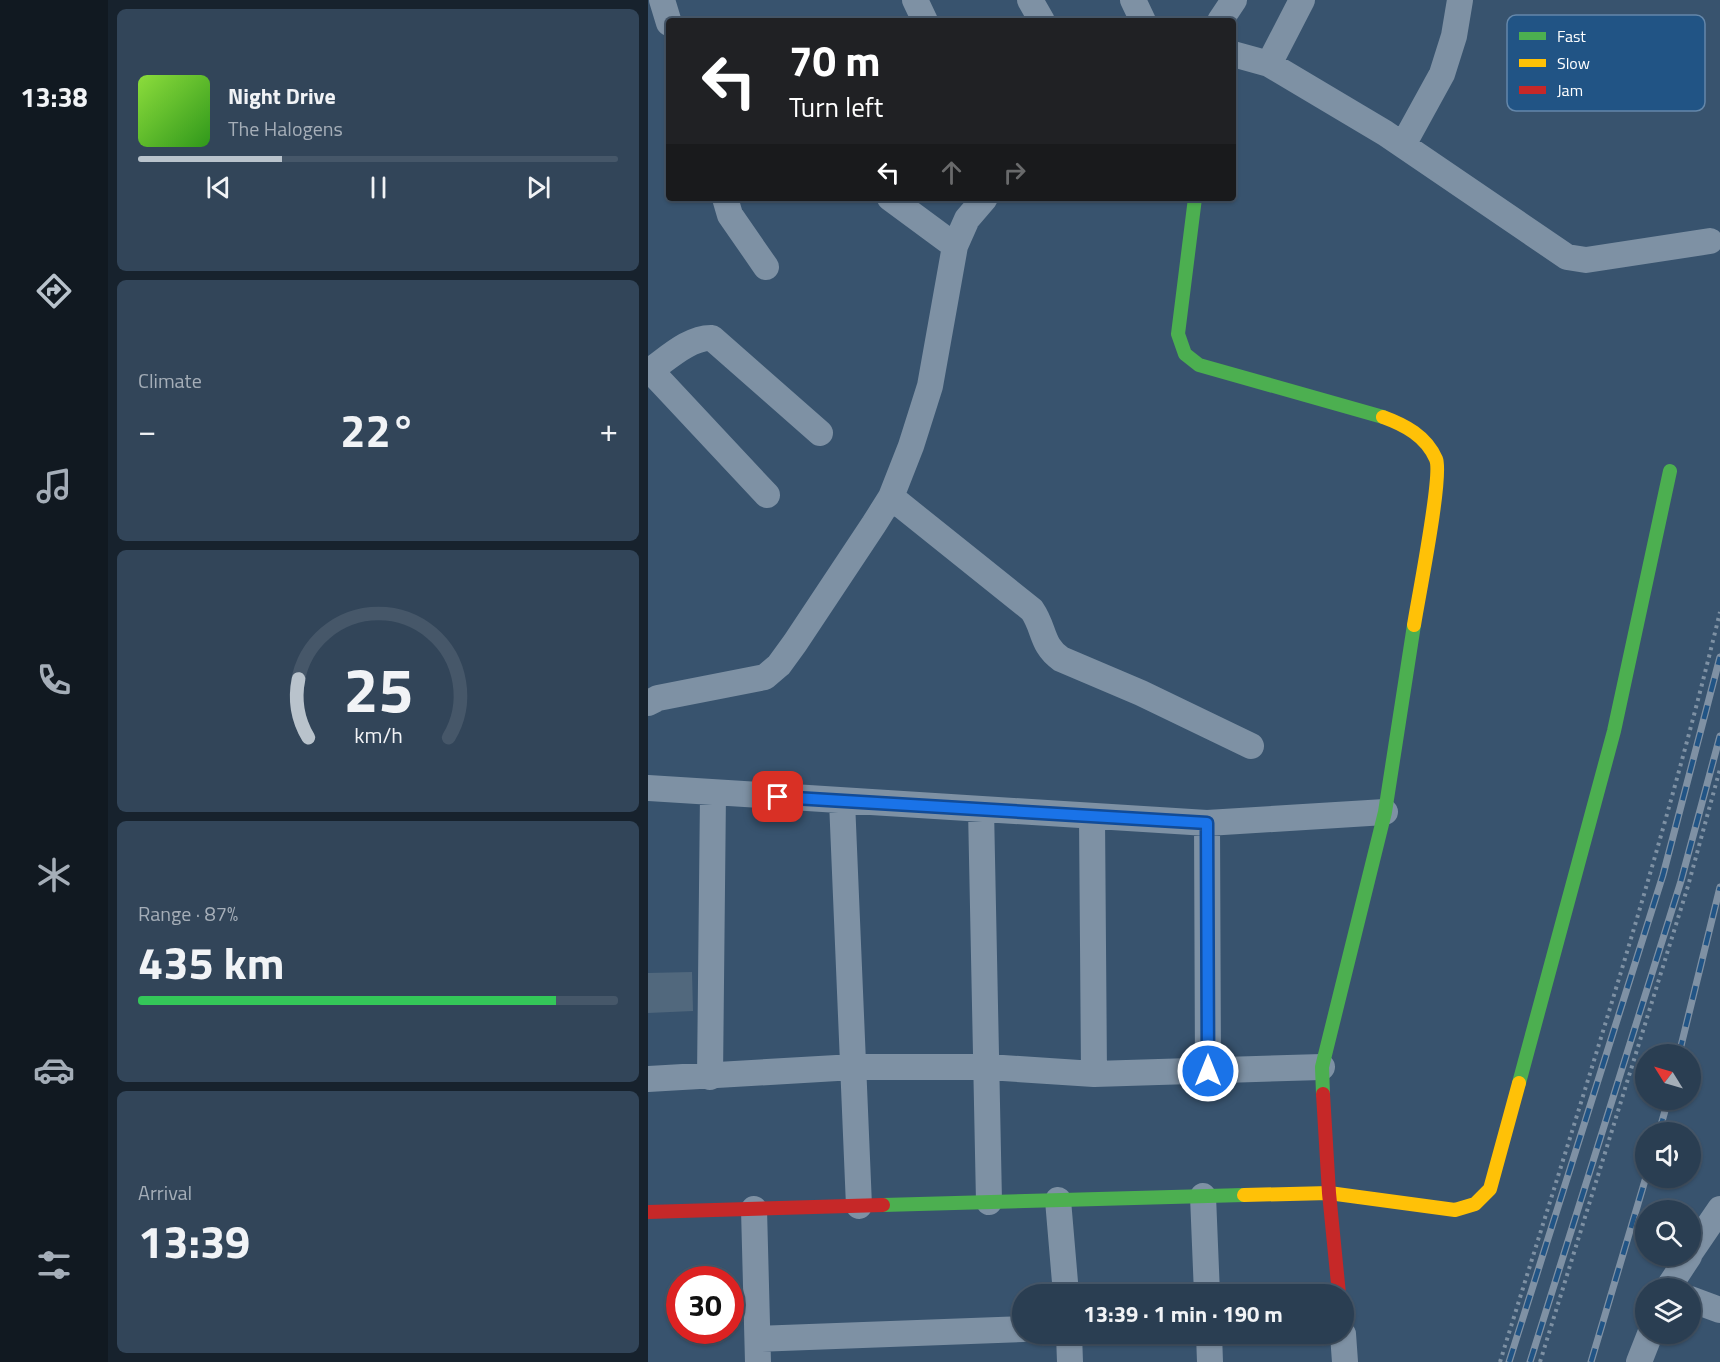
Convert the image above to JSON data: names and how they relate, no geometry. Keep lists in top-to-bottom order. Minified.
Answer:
{"legend":["Fast","Slow","Jam"],"north":"top left","page":{"tabs":"13:38","turn":["70 m","Turn left"],"song":["Night Drive","The Halogens"],"tile":["Climate",["Range · 87%","435 km"],["Arrival","13:39"]],"heat":["−","22°","+"],"limit":"30","trip":"13:39 · 1 min · 190 m","gauge":["25","km/h"]}}
